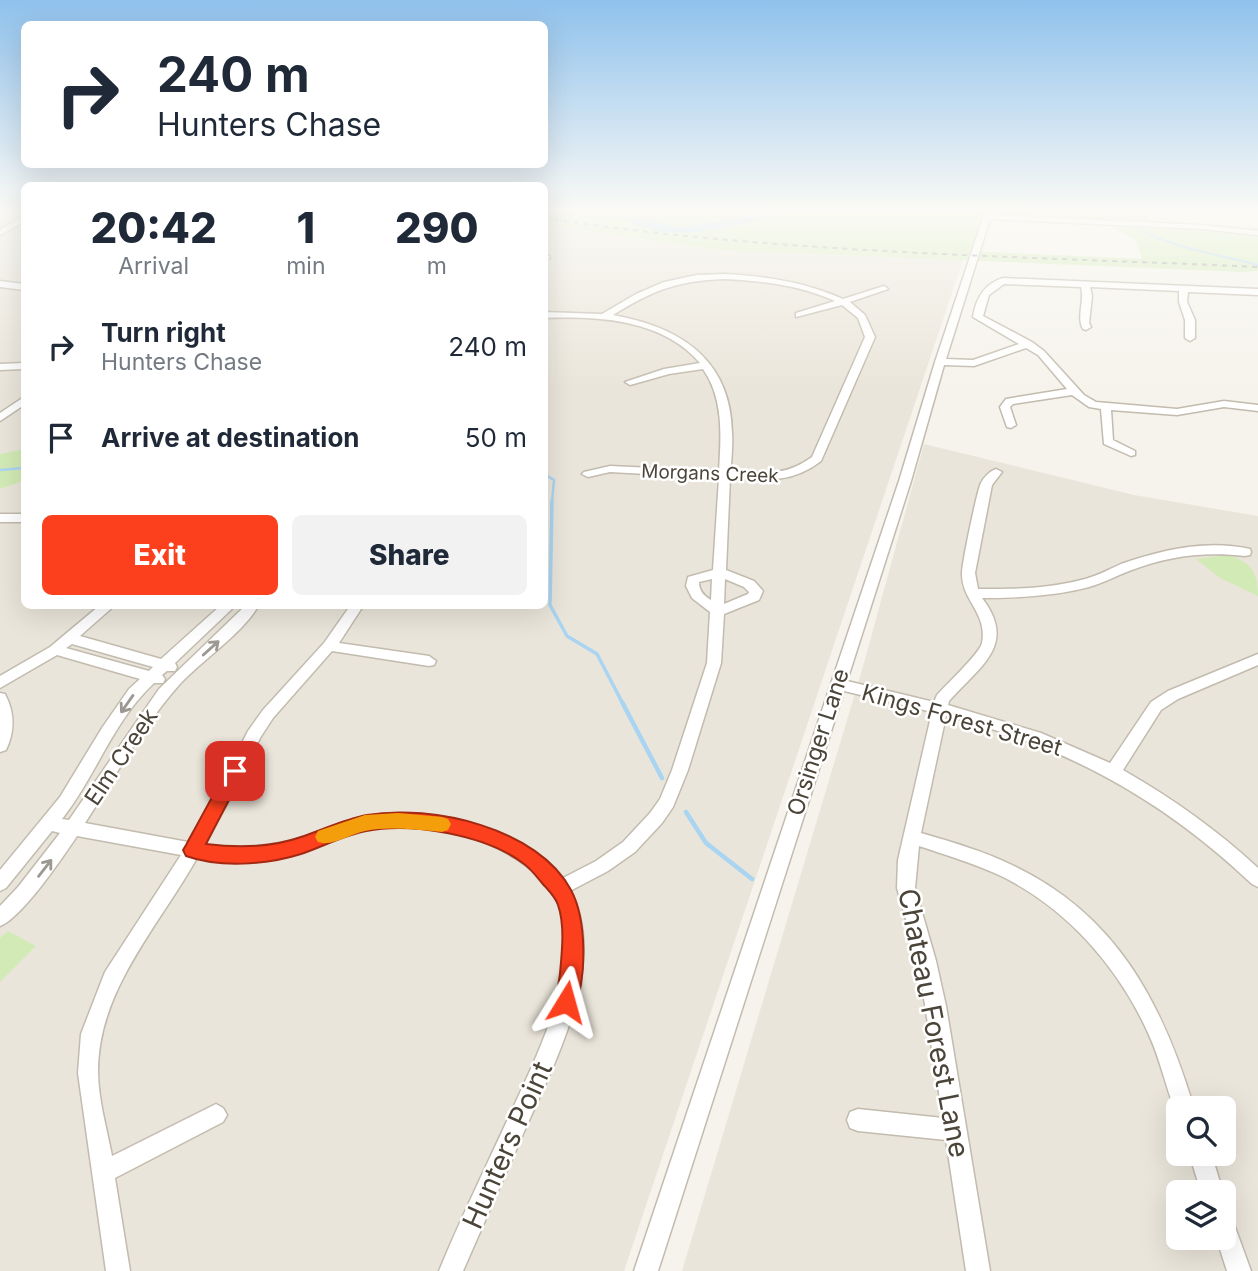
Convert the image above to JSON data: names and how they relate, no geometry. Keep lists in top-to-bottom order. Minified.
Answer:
{"streets":{"street":["Morgans Creek","Kings Forest Street","Orsinger Lane","Elm Creek","Chateau Forest Lane","Hunters Point"]},"crossings":[["Kings Forest Street","Orsinger Lane"],["Kings Forest Street","Chateau Forest Lane"],["Elm Creek","Hunters Point"]],"page":{"turn":["240 m","Hunters Chase"],"eta":["20:42","Arrival","1","min","290","m"],"list":[{"name":"Turn right","note":"Hunters Chase","value":"240 m"},{"name":"Arrive at destination","value":"50 m"}],"buttons":["Exit","Share"]}}
